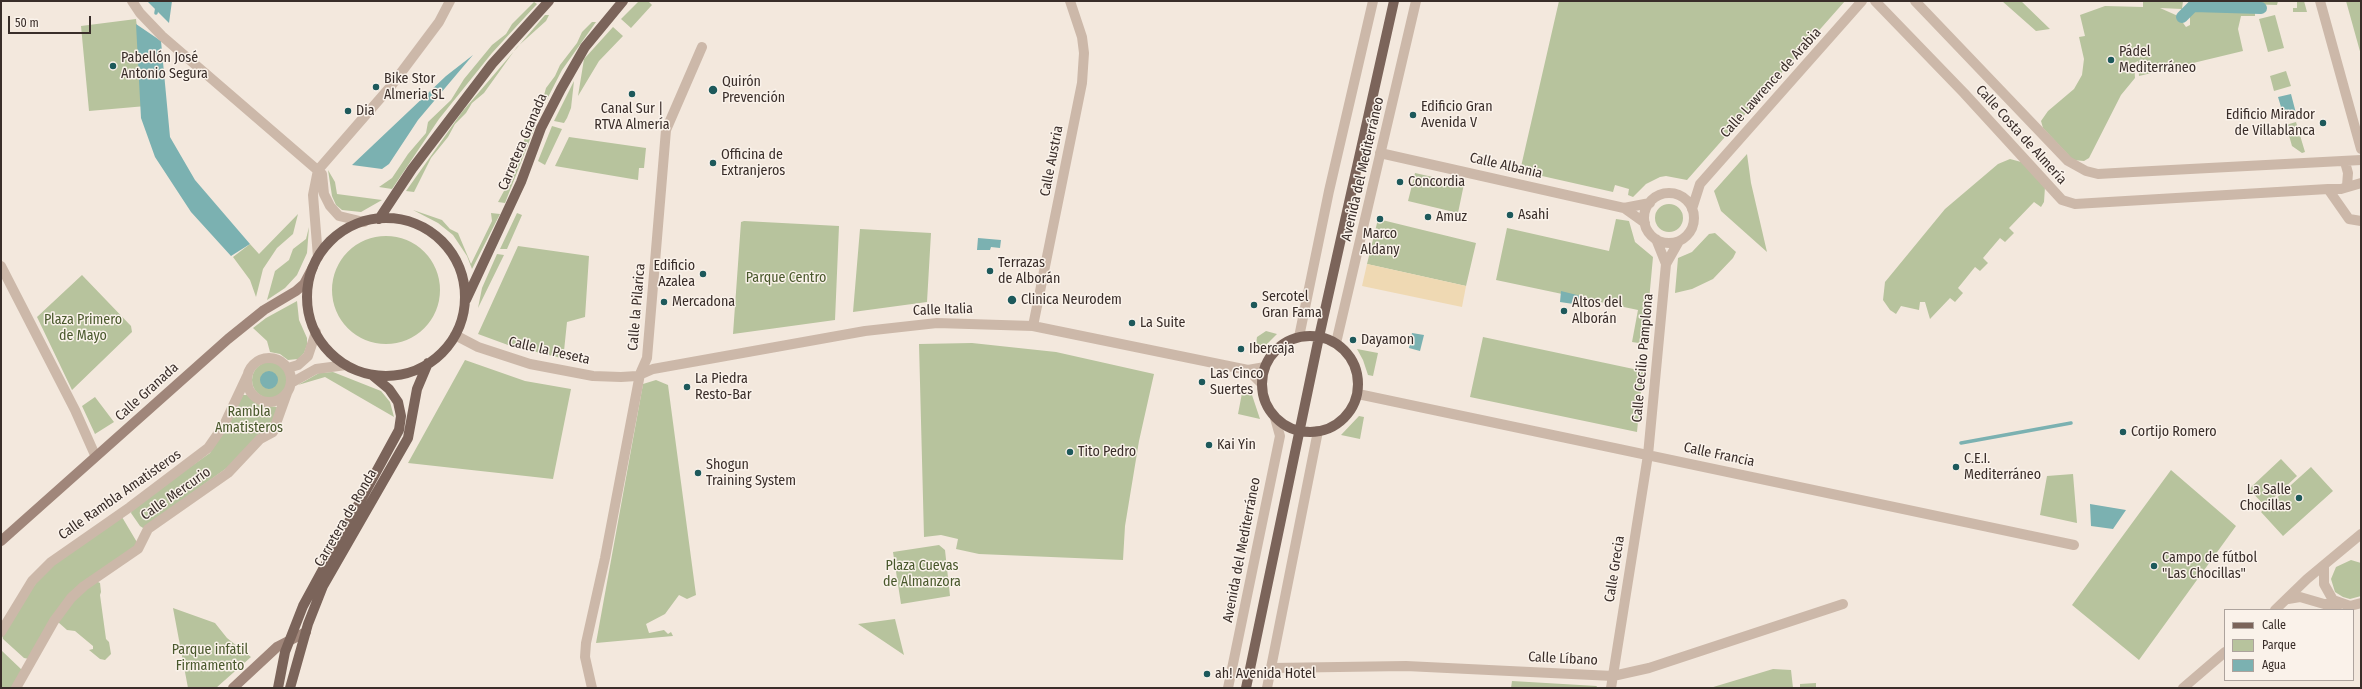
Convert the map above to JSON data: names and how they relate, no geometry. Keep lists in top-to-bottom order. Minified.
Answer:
{"streets":{"main road":["Carretera Granada","Avenida del Mediterráneo","Calle Granada","Carretera de Ronda"],"street":["Calle Lawrence de Arabia","Calle Costa de Almería","Calle Austria","Calle Albania","Calle la Pilarica","Calle Italia","Calle la Peseta","Calle Cecilio Pamplona","Calle Francia","Calle Mercurio","Calle Rambla Amatisteros","Calle Grecia","Calle Líbano"]},"crossings":[["Calle Lawrence de Arabia","Calle Albania"],["Calle Lawrence de Arabia","Calle Cecilio Pamplona"],["Calle Austria","Calle Italia"],["Calle Albania","Avenida del Mediterráneo"],["Calle Albania","Calle Cecilio Pamplona"],["Avenida del Mediterráneo","Calle Italia"],["Avenida del Mediterráneo","Calle Francia"],["Calle la Pilarica","Calle Italia"],["Calle la Pilarica","Calle la Peseta"],["Calle Italia","Calle la Peseta"],["Calle Cecilio Pamplona","Calle Francia"],["Calle Cecilio Pamplona","Calle Grecia"],["Calle Francia","Calle Grecia"],["Calle Mercurio","Calle Rambla Amatisteros"],["Calle Grecia","Calle Líbano"]],"parks":["Parque Centro","Plaza Primero de Mayo","Rambla Amatisteros","Plaza Cuevas de Almanzora","Parque infatil Firmamento"],"places":["Pádel Mediterráneo","Pabellón José Antonio Segura","Bike Stor Almeria SL","Quirón Prevención","Canal Sur | RTVA Almería","Dia","Edificio Gran Avenida V","Edificio Mirador de Villablanca","Officina de Extranjeros","Concordia","Asahi","Amuz","Marco Aldany","Terrazas de Alborán","Edificio Azalea","Clinica Neurodem","Mercadona","Sercotel Gran Fama","Altos del Alborán","La Suite","Dayamon","Ibercaja","Las Cinco Suertes","La Piedra Resto-Bar","Cortijo Romero","Kai Yin","Tito Pedro","C.E.I. Mediterráneo","Shogun Training System","La Salle Chocillas","Campo de fútbol \"Las Chocillas\"","ah! Avenida Hotel"],"legend":["Calle","Parque","Agua"],"scale_bar":"50 m"}
